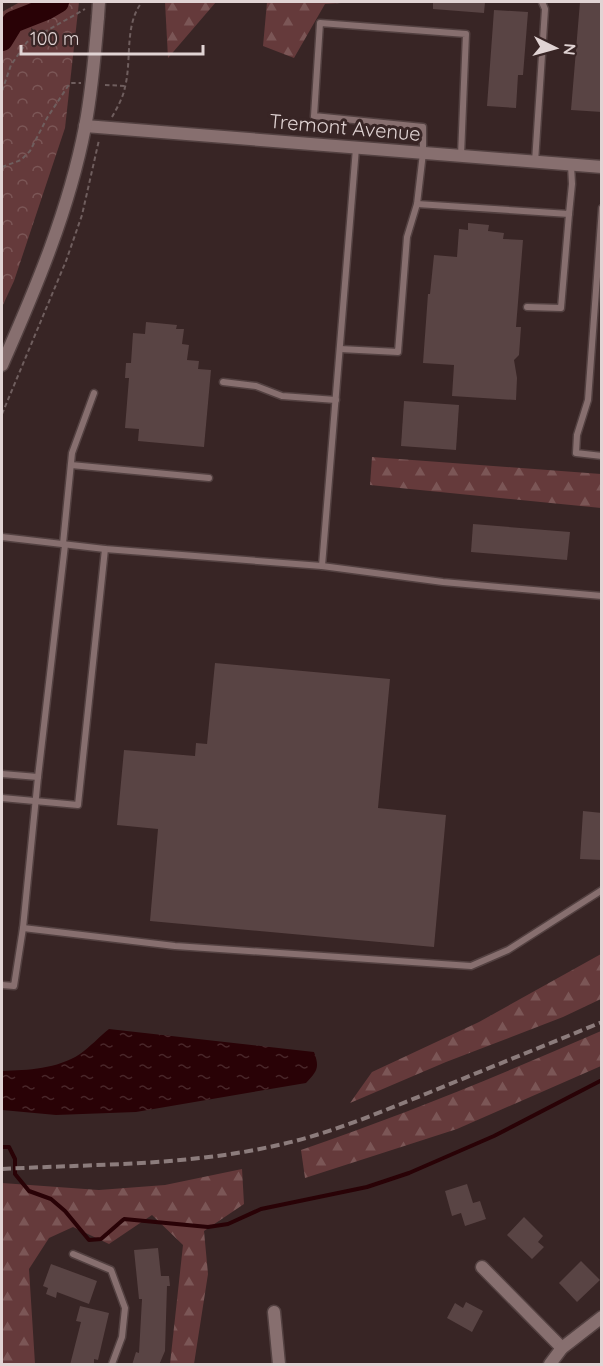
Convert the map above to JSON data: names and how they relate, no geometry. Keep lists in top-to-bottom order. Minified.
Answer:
{"streets":{"street":["Tremont Avenue"]},"scale_bar":"100 m","north":"right"}
